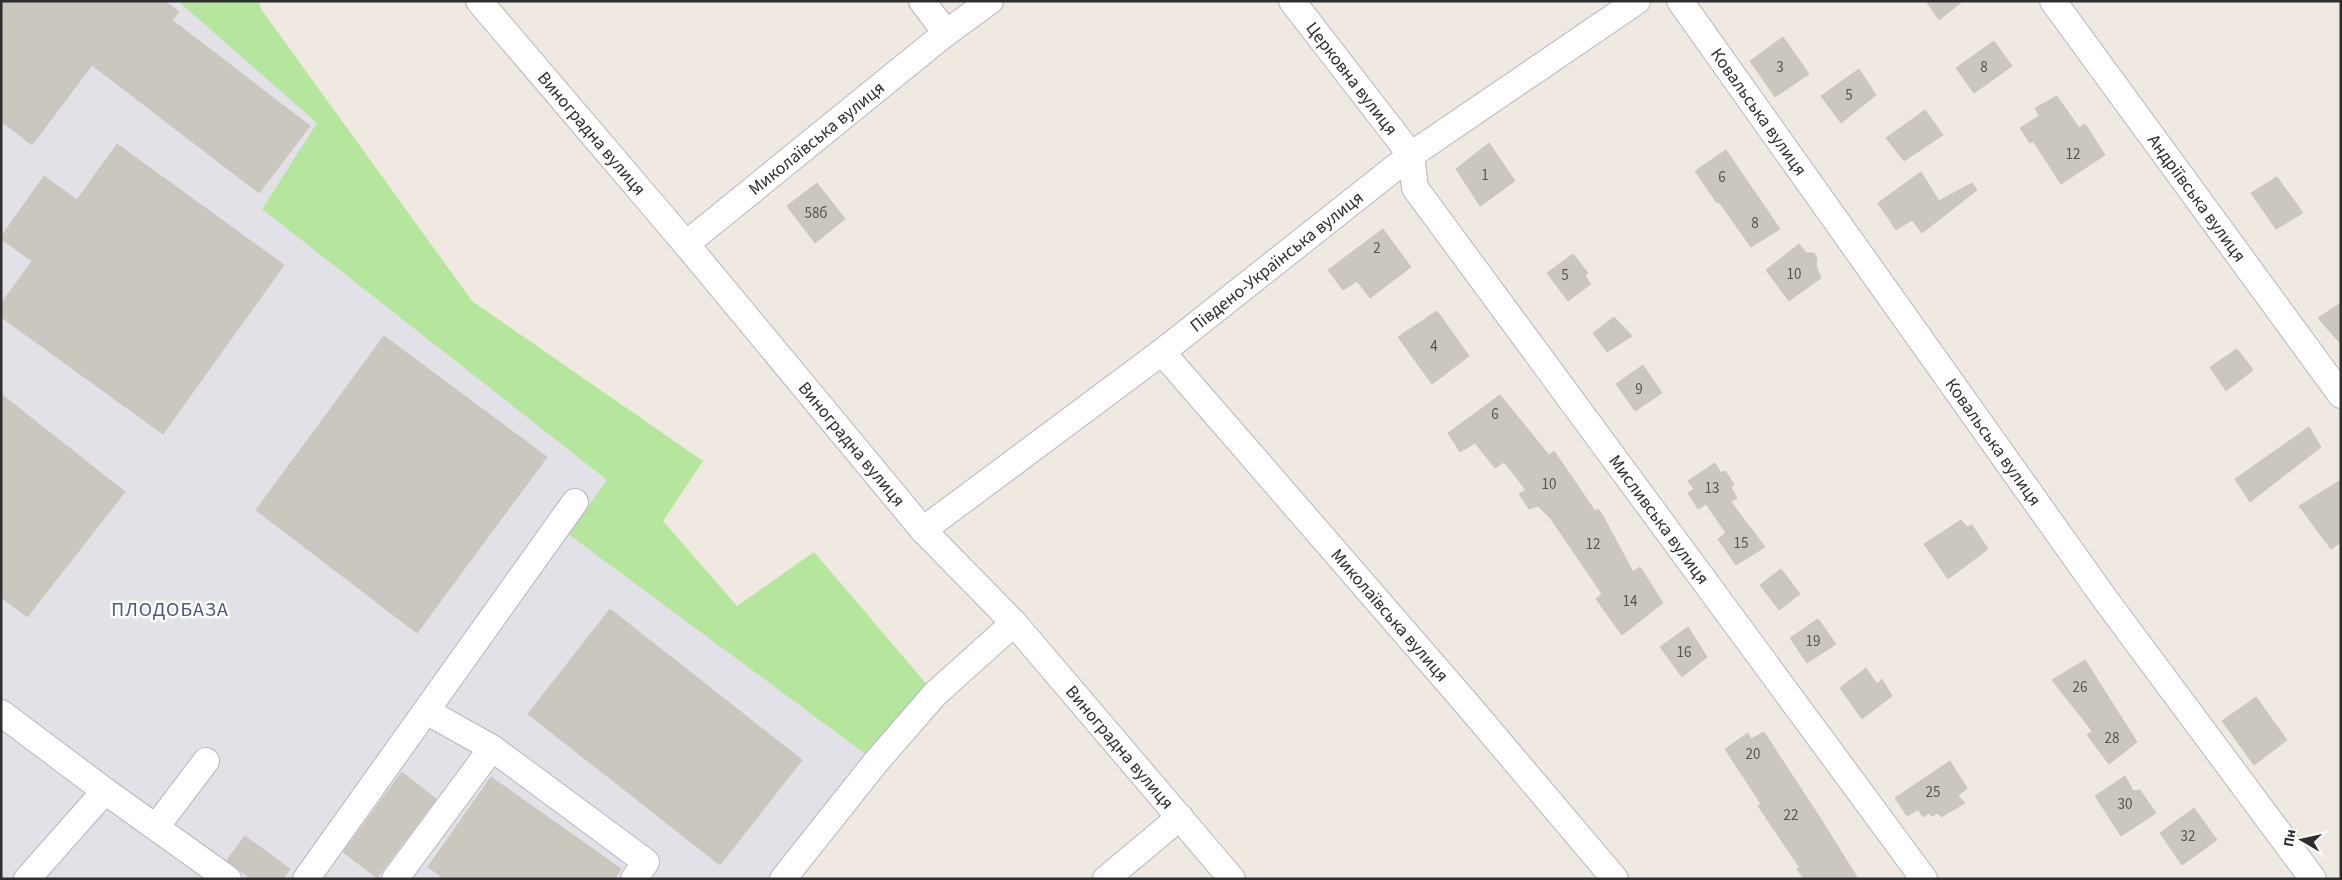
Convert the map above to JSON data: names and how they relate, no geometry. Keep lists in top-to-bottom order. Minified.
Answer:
{"streets":{"street":["Церковна вулиця","Ковальська вулиця","Виноградна вулиця","Миколаївська вулиця","Андріївська вулиця","Південо-Українська вулиця","Мисливська вулиця"]},"crossings":[["Церковна вулиця","Південо-Українська вулиця"],["Церковна вулиця","Мисливська вулиця"],["Виноградна вулиця","Миколаївська вулиця"],["Виноградна вулиця","Південо-Українська вулиця"],["Миколаївська вулиця","Південо-Українська вулиця"],["Південо-Українська вулиця","Мисливська вулиця"]],"districts":["ПЛОДОБАЗА"],"house_numbers":["3","8","5","12","1","6","58б","8","2","10","5","4","9","6","10","13","15","12","14","19","16","26","28","20","25","30","22","32"],"north":"left"}
